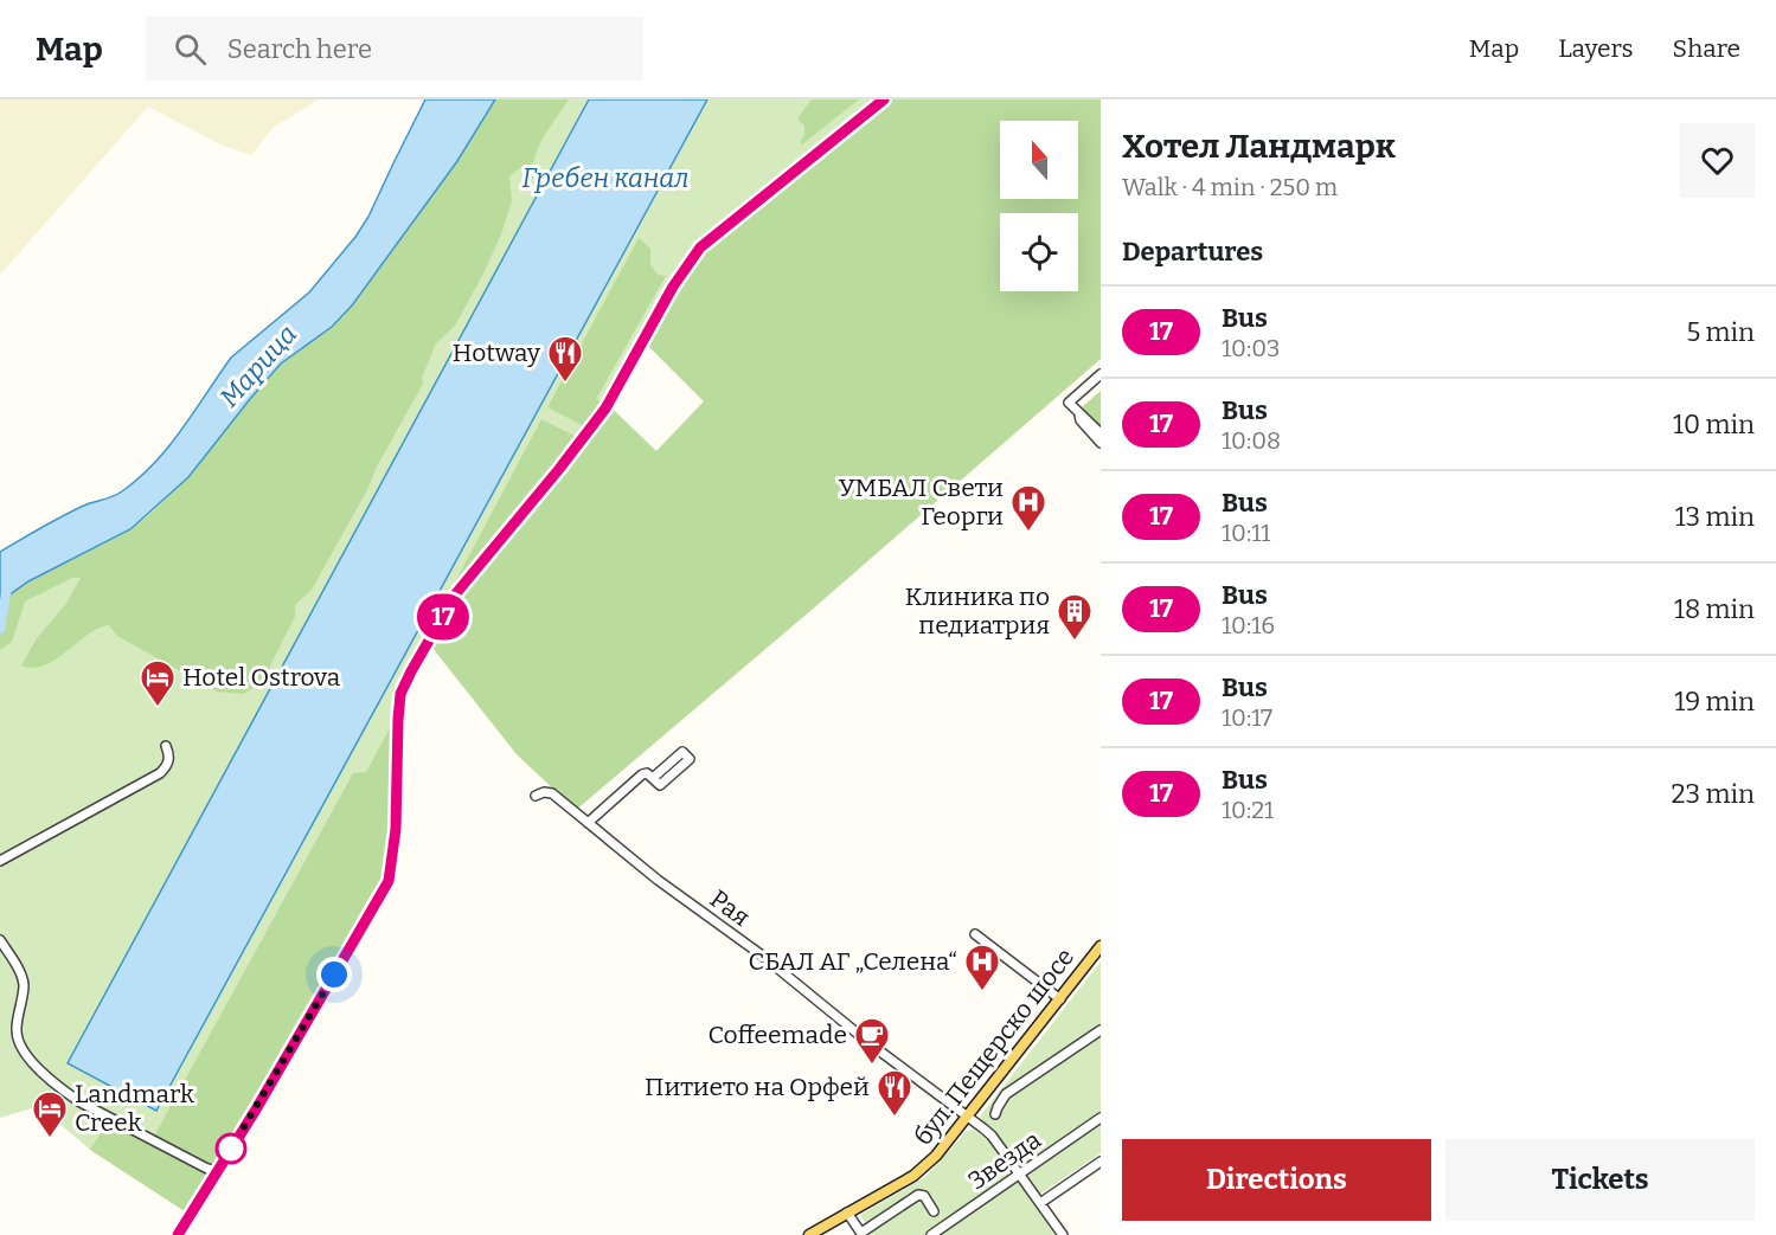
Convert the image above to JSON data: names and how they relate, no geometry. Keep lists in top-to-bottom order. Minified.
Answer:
{"streets":{"main road":["бул. Пещерско шосе"],"street":["Рая","Звезда"]},"crossings":[["Рая","бул. Пещерско шосе"],["Рая","Звезда"]],"water":["Гребен канал","Марица"],"places":{"restaurant":["Hotway","Питието на Орфей"],"hospital":["УМБАЛ Свети Георги","СБАЛ АГ „Селена“"],"building":["Клиника по педиатрия"],"hotel":["Hotel Ostrova","Landmark Creek"],"cafe":["Coffeemade"]},"lines":["bus line 17"],"north":"top","page":{"header":"Map","search":"Search here","nav":["Map","Layers","Share"],"on_map":"17","heading":[["Хотел Ландмарк","Walk · 4 min · 250 m"],"Departures"],"list":[{"mark":"17","name":"Bus","note":"10:03","value":"5 min"},{"mark":"17","name":"Bus","note":"10:08","value":"10 min"},{"mark":"17","name":"Bus","note":"10:11","value":"13 min"},{"mark":"17","name":"Bus","note":"10:16","value":"18 min"},{"mark":"17","name":"Bus","note":"10:17","value":"19 min"},{"mark":"17","name":"Bus","note":"10:21","value":"23 min"}],"buttons":["Directions","Tickets"]}}
